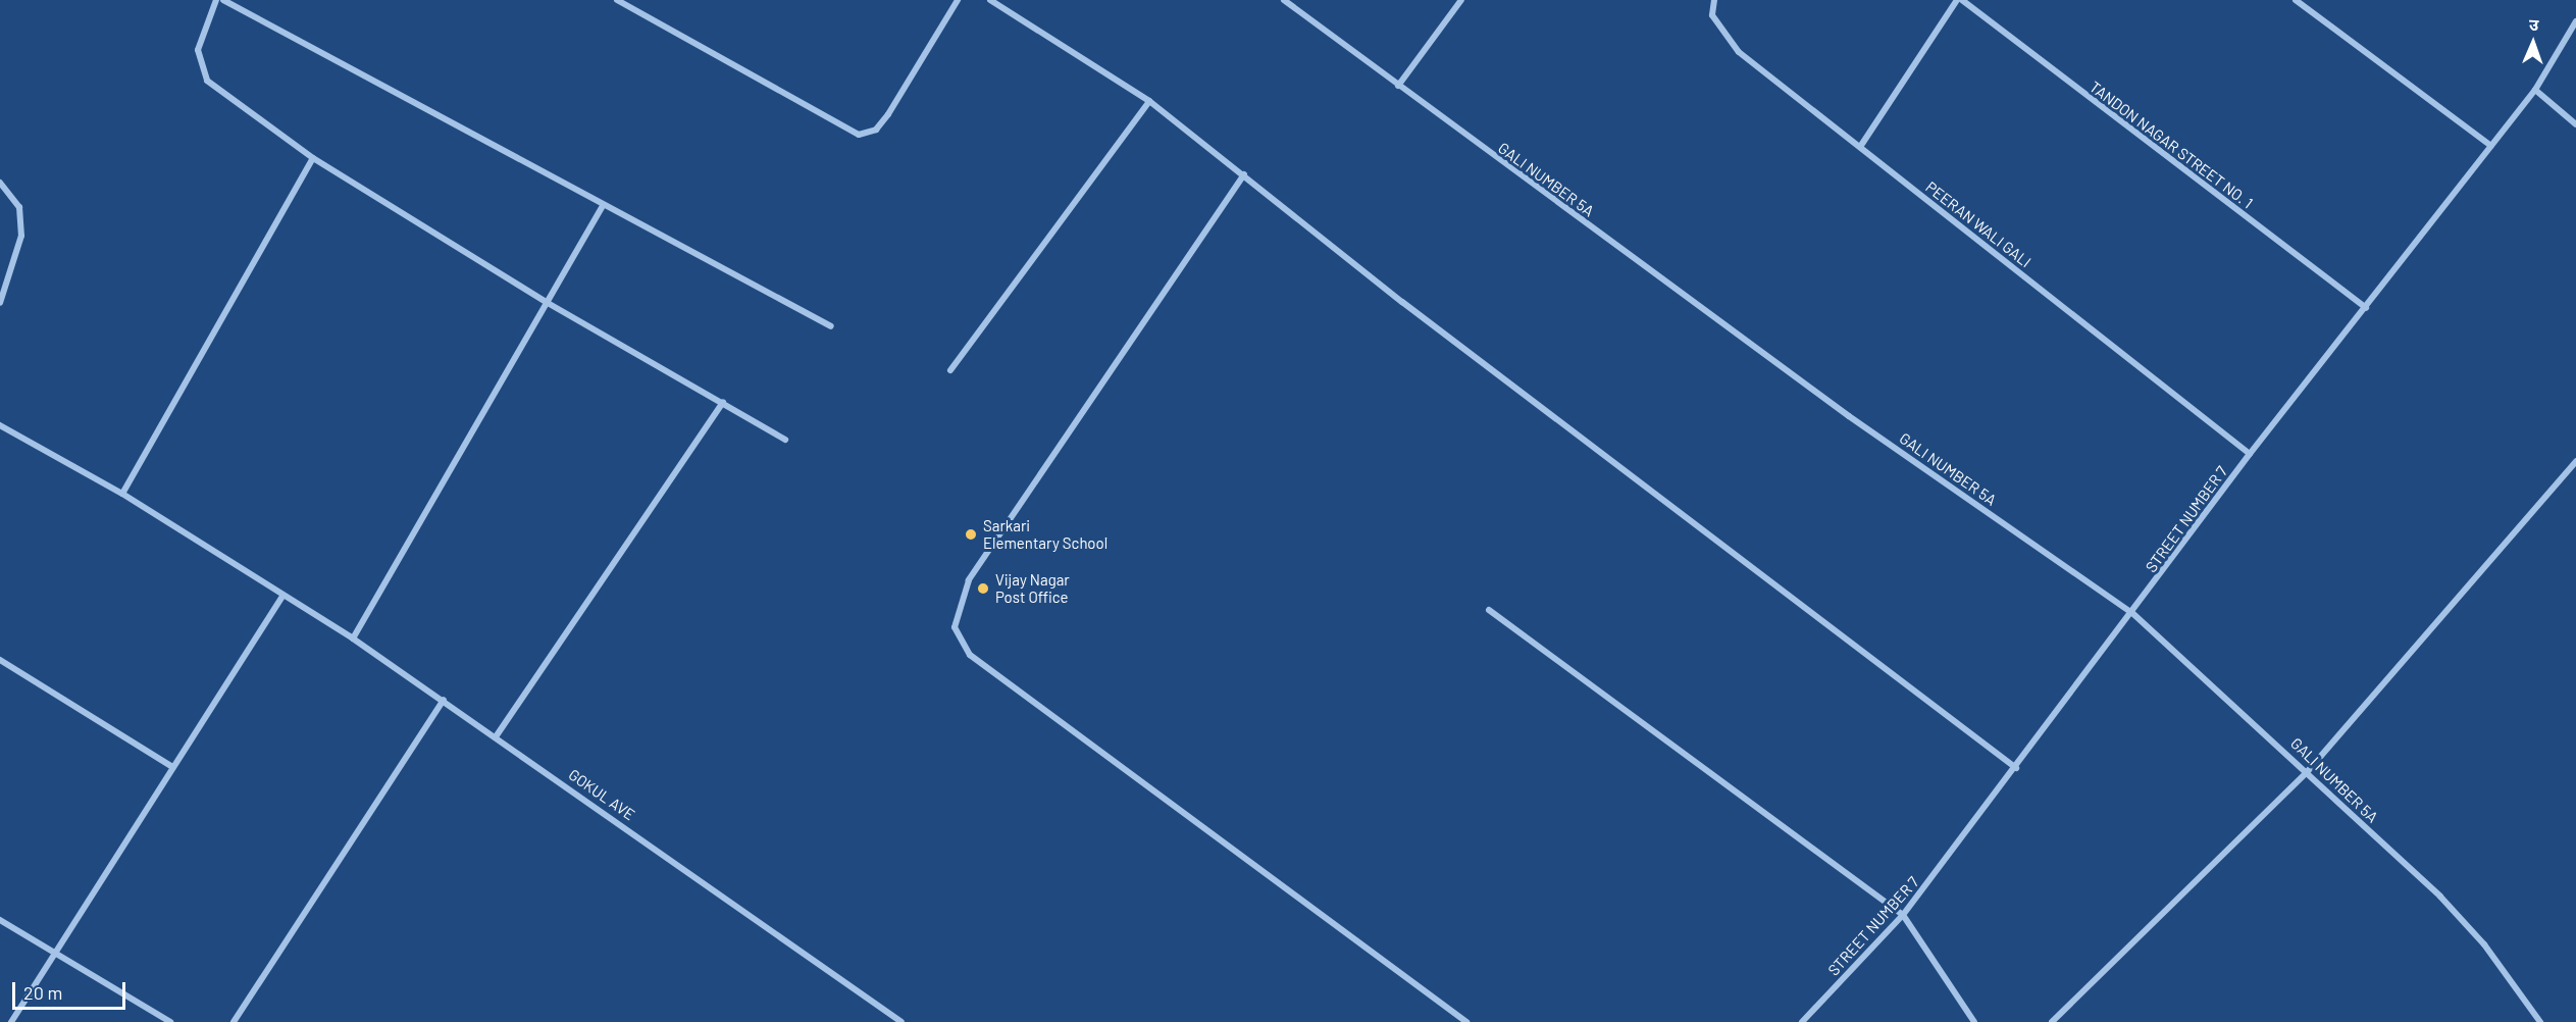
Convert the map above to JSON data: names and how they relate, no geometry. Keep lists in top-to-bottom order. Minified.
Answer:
{"streets":{"street":["TANDON NAGAR STREET NO. 1","GALI NUMBER 5A","PEERAN WALI GALI","STREET NUMBER 7","GOKUL AVE"]},"crossings":[["TANDON NAGAR STREET NO. 1","STREET NUMBER 7"],["GALI NUMBER 5A","STREET NUMBER 7"],["PEERAN WALI GALI","STREET NUMBER 7"]],"places":["Sarkari Elementary School","Vijay Nagar Post Office"],"scale_bar":"20 m","north":"top"}
